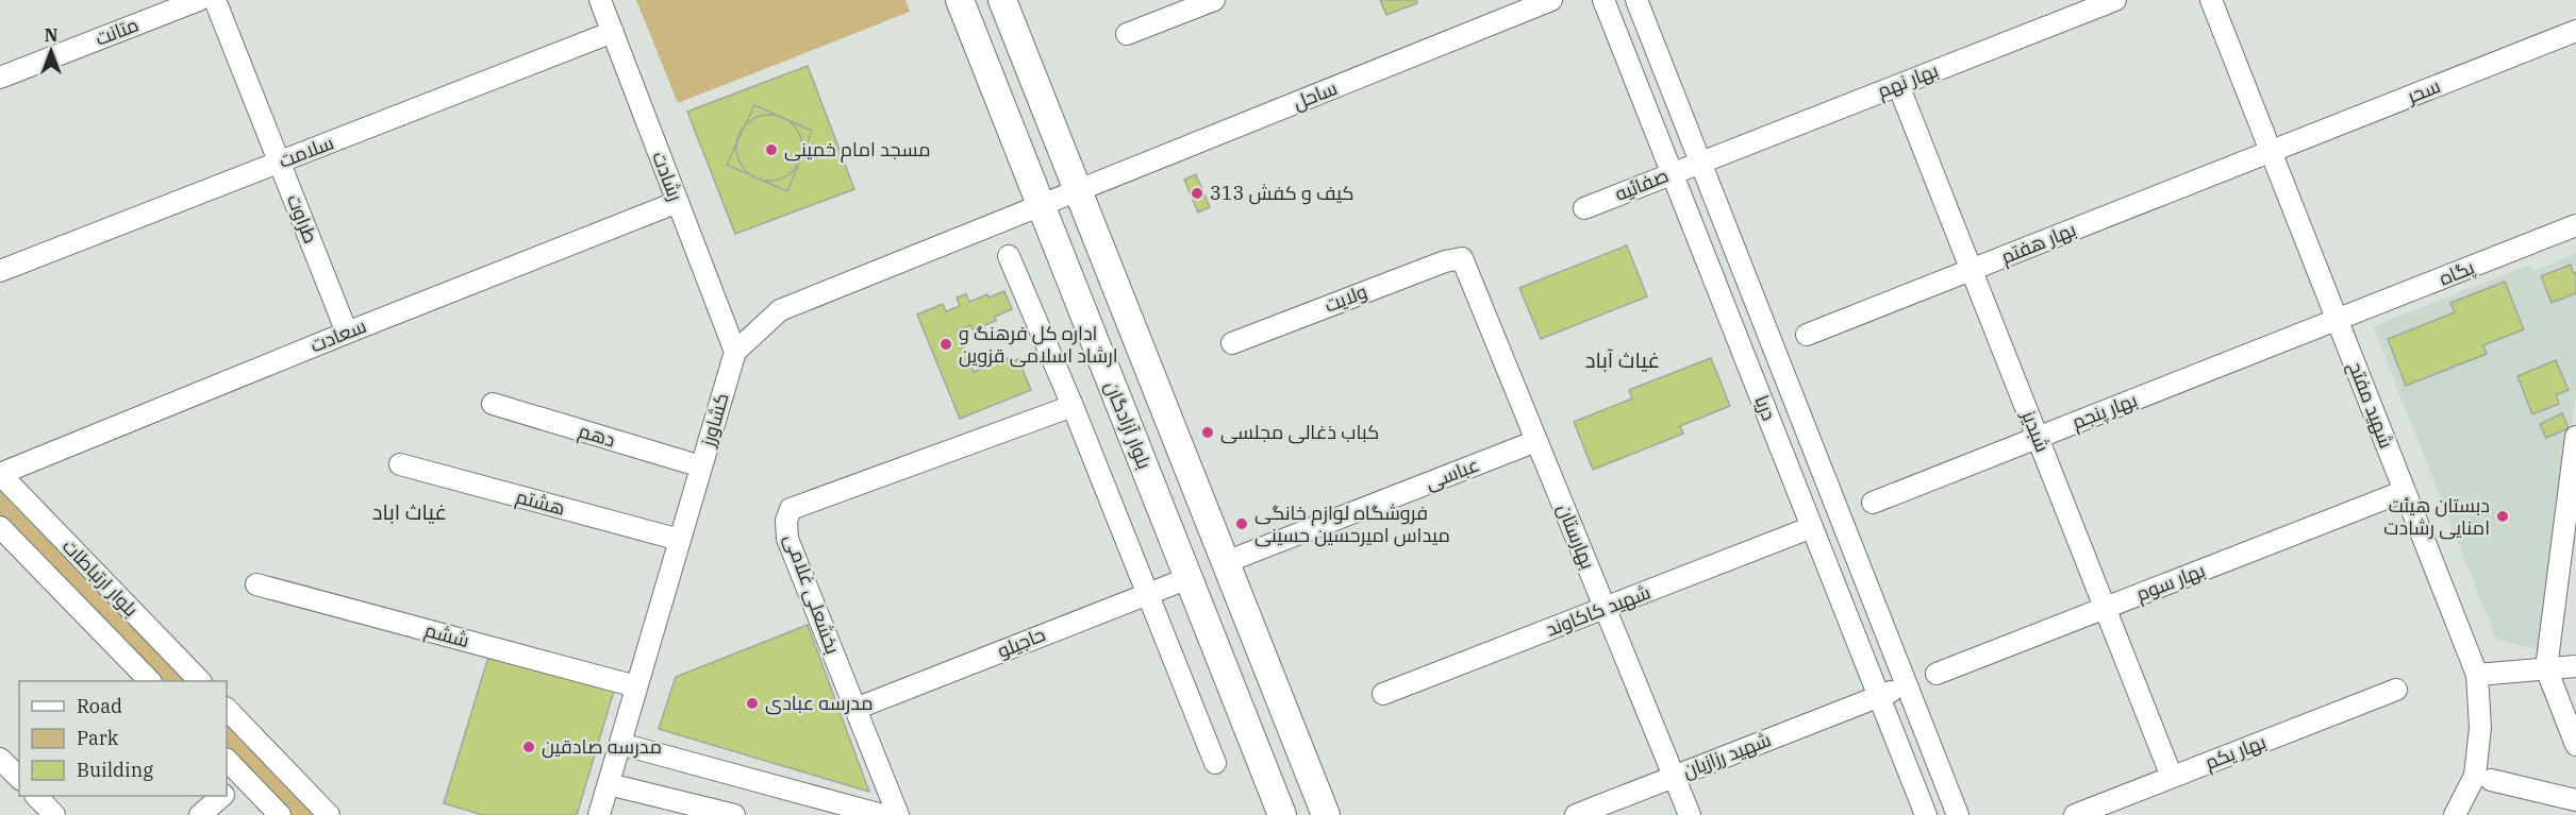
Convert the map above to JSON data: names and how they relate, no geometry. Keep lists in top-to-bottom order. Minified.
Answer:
{"streets":{"main road":["بلوار آزادگان"],"street":["متانت","بهار نهم","سحر","ساحل","سلامت","رشادت","صفائیه","طراوت","بهار هفتم","پگاه","ولایت","سعادت","شهید مفتح","دریا","بهار پنجم","کشاورز","شبدیز","دهم","عباسی","هشتم","بهارستان","بلوار ارتباطات","بهار سوم","بخشعلی غلامی","شهید کاکاوند","ششم","حاجیلو","بهار یکم","شهید رزازیان"]},"crossings":[["بهار نهم","صفائیه"],["بهار نهم","دریا"],["بهار نهم","شبدیز"],["سحر","بهار هفتم"],["سحر","شهید مفتح"],["ساحل","بلوار آزادگان"],["سلامت","رشادت"],["سلامت","طراوت"],["رشادت","سعادت"],["رشادت","کشاورز"],["صفائیه","دریا"],["طراوت","سعادت"],["بهار هفتم","شهید مفتح"],["بهار هفتم","شبدیز"],["پگاه","شهید مفتح"],["پگاه","بهار پنجم"],["ولایت","بهارستان"],["سعادت","بلوار ارتباطات"],["شهید مفتح","بهار پنجم"],["شهید مفتح","بهار سوم"],["دریا","شهید کاکاوند"],["دریا","شهید رزازیان"],["بهار پنجم","شبدیز"],["کشاورز","دهم"],["کشاورز","هشتم"],["کشاورز","ششم"],["بلوار آزادگان","عباسی"],["بلوار آزادگان","حاجیلو"],["شبدیز","بهار سوم"],["شبدیز","بهار یکم"],["عباسی","بهارستان"],["بهارستان","شهید کاکاوند"],["بهارستان","شهید رزازیان"],["بخشعلی غلامی","حاجیلو"]],"districts":["غیاث آباد","غیاث اباد"],"places":["مسجد امام خمینی","کیف و کفش 313","اداره کل فرهنگ و ارشاد اسلامی قزوین","کباب ذغالی مجلسی","دبستان هیئت امنایی رشادت","فروشگاه لوازم خانگی میداس امیرحسین حسینی","مدرسه عبادی","مدرسه صادقین"],"legend":["Road","Park","Building"],"north":"top"}
